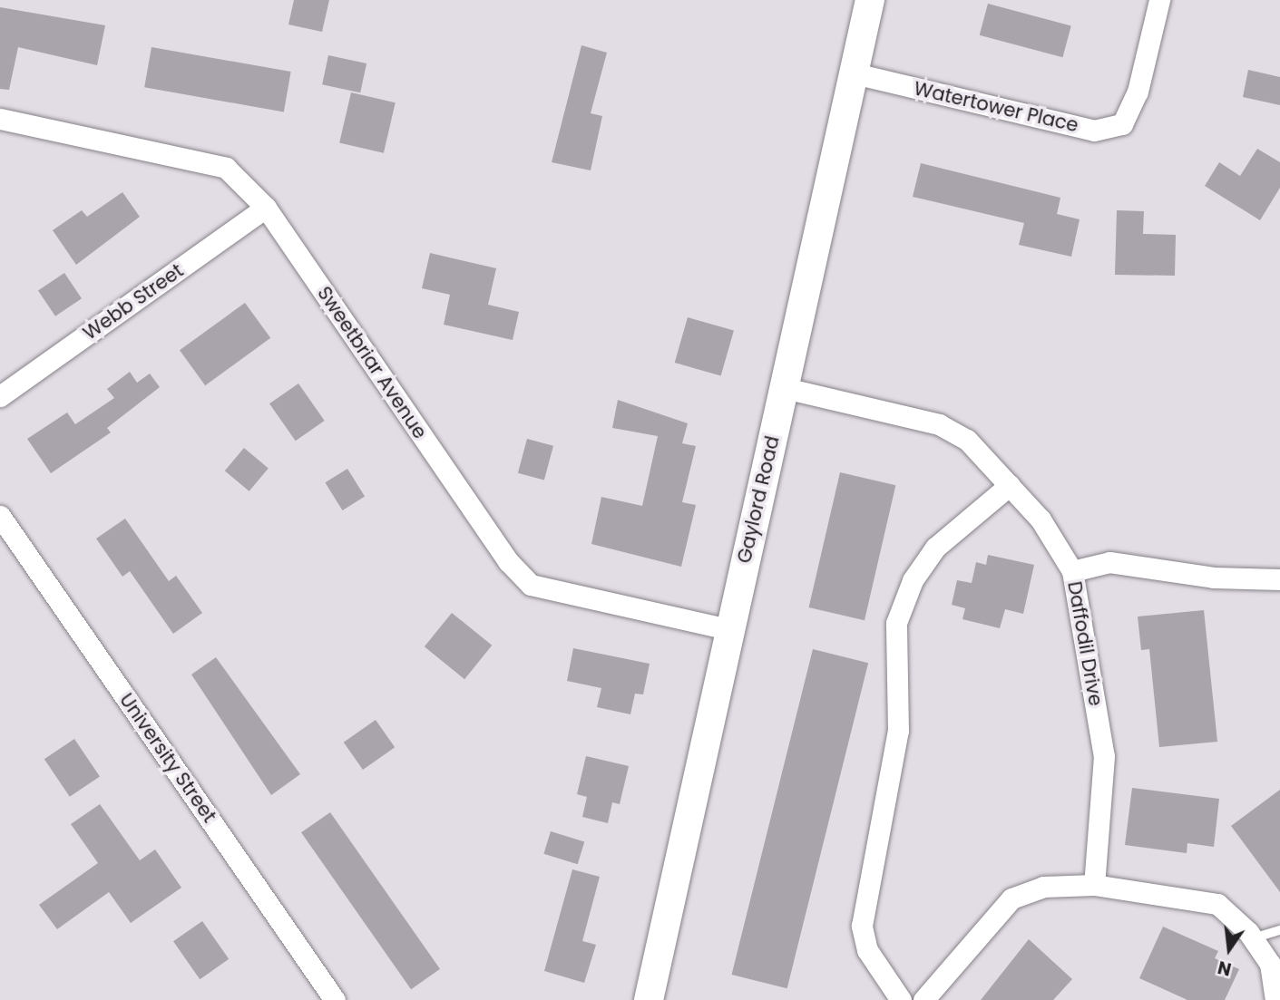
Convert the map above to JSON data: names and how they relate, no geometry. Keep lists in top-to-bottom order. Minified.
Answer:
{"streets":{"street":["Watertower Place","Webb Street","Sweetbriar Avenue","Gaylord Road","Daffodil Drive","University Street"]},"crossings":[["Watertower Place","Gaylord Road"],["Webb Street","Sweetbriar Avenue"],["Sweetbriar Avenue","Gaylord Road"],["Gaylord Road","Daffodil Drive"]],"north":"bottom"}
